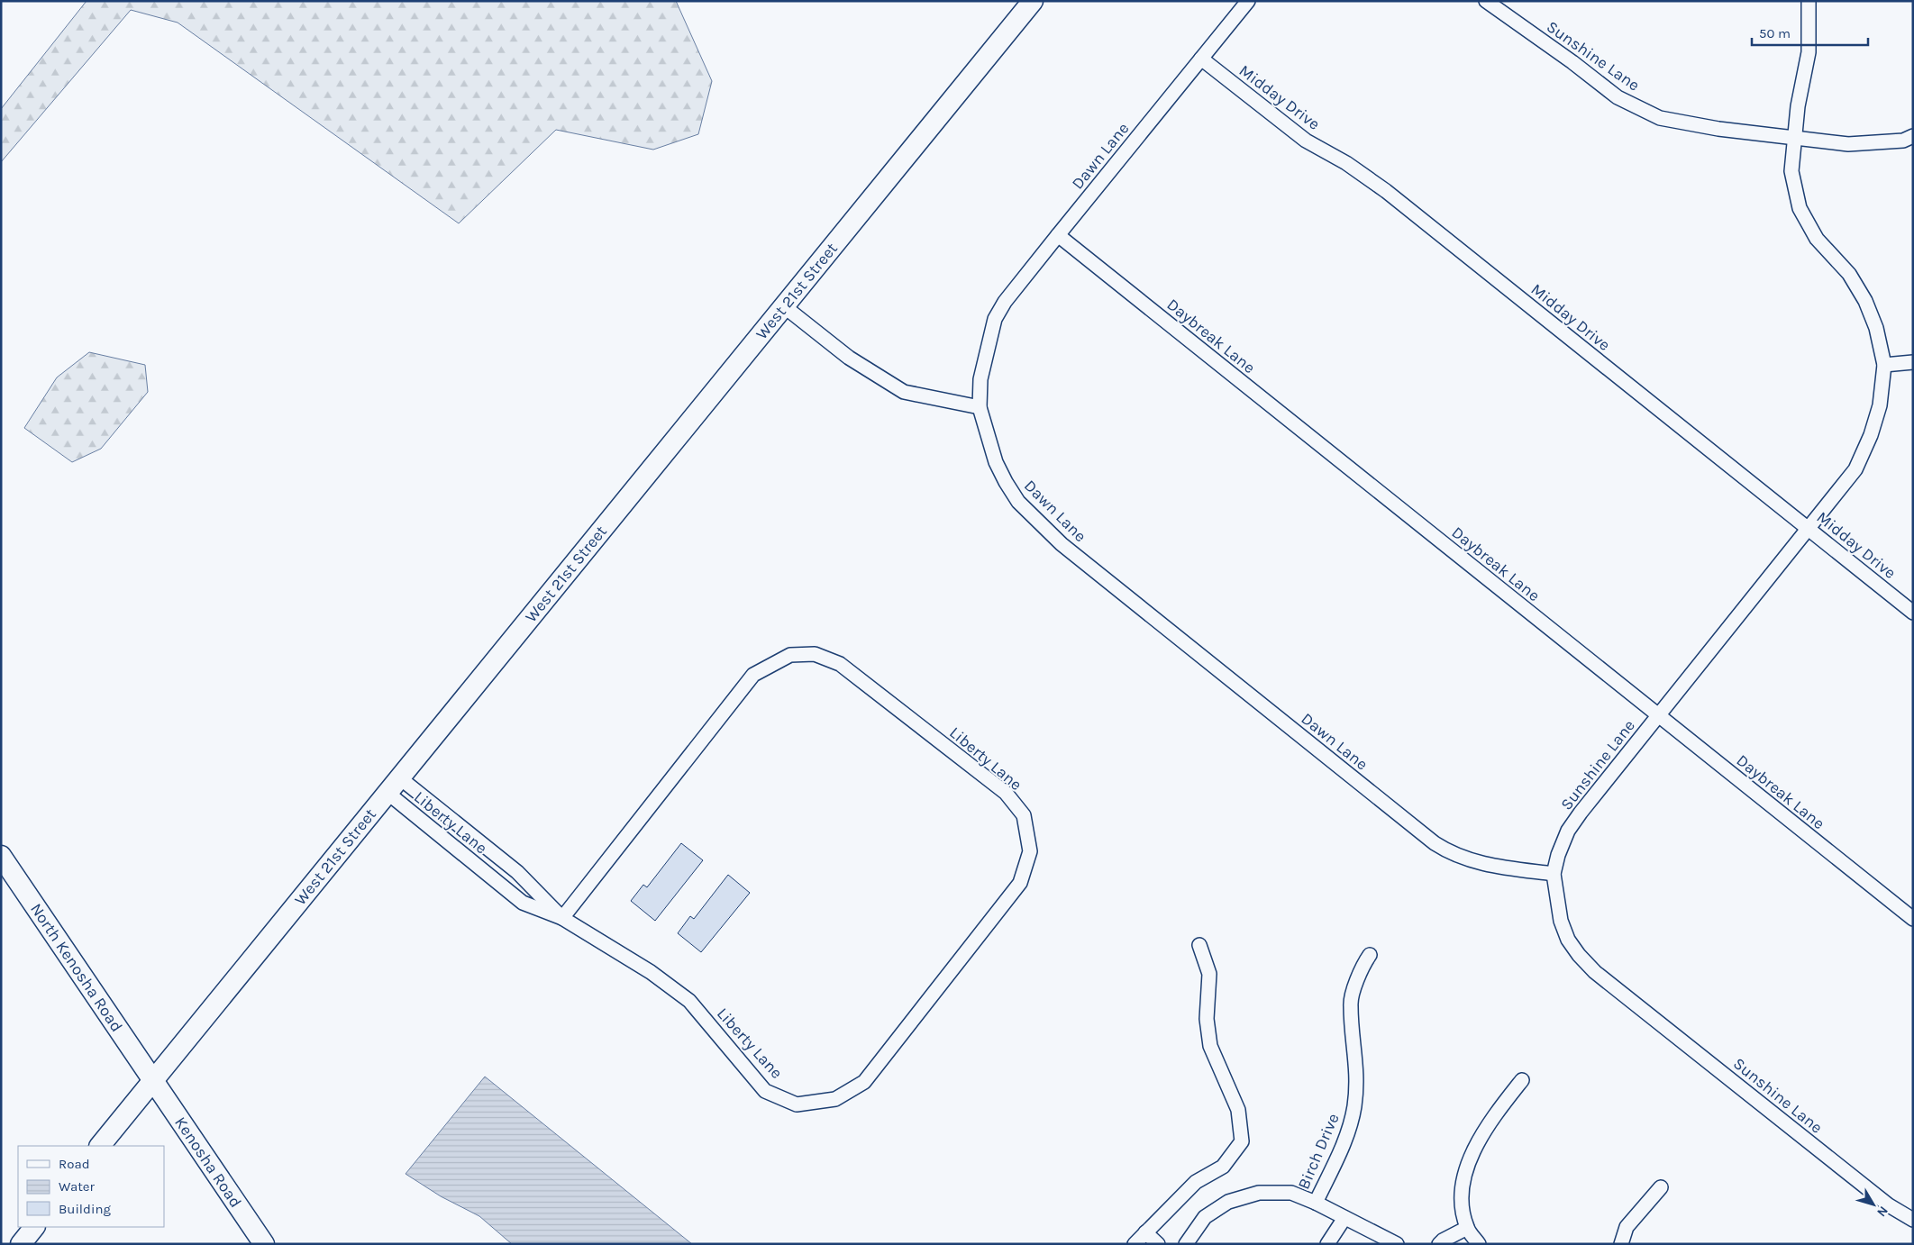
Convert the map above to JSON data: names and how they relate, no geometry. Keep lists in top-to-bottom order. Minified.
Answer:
{"streets":{"street":["Sunshine Lane","Midday Drive","Dawn Lane","West 21st Street","Daybreak Lane","Liberty Lane","North Kenosha Road","Birch Drive","Kenosha Road"]},"crossings":[["Sunshine Lane","Midday Drive"],["Sunshine Lane","Dawn Lane"],["Sunshine Lane","Daybreak Lane"],["Midday Drive","Dawn Lane"],["Dawn Lane","Daybreak Lane"],["West 21st Street","Liberty Lane"],["West 21st Street","North Kenosha Road"],["West 21st Street","Kenosha Road"],["North Kenosha Road","Kenosha Road"]],"legend":["Road","Water","Building"],"scale_bar":"50 m","north":"bottom right"}
